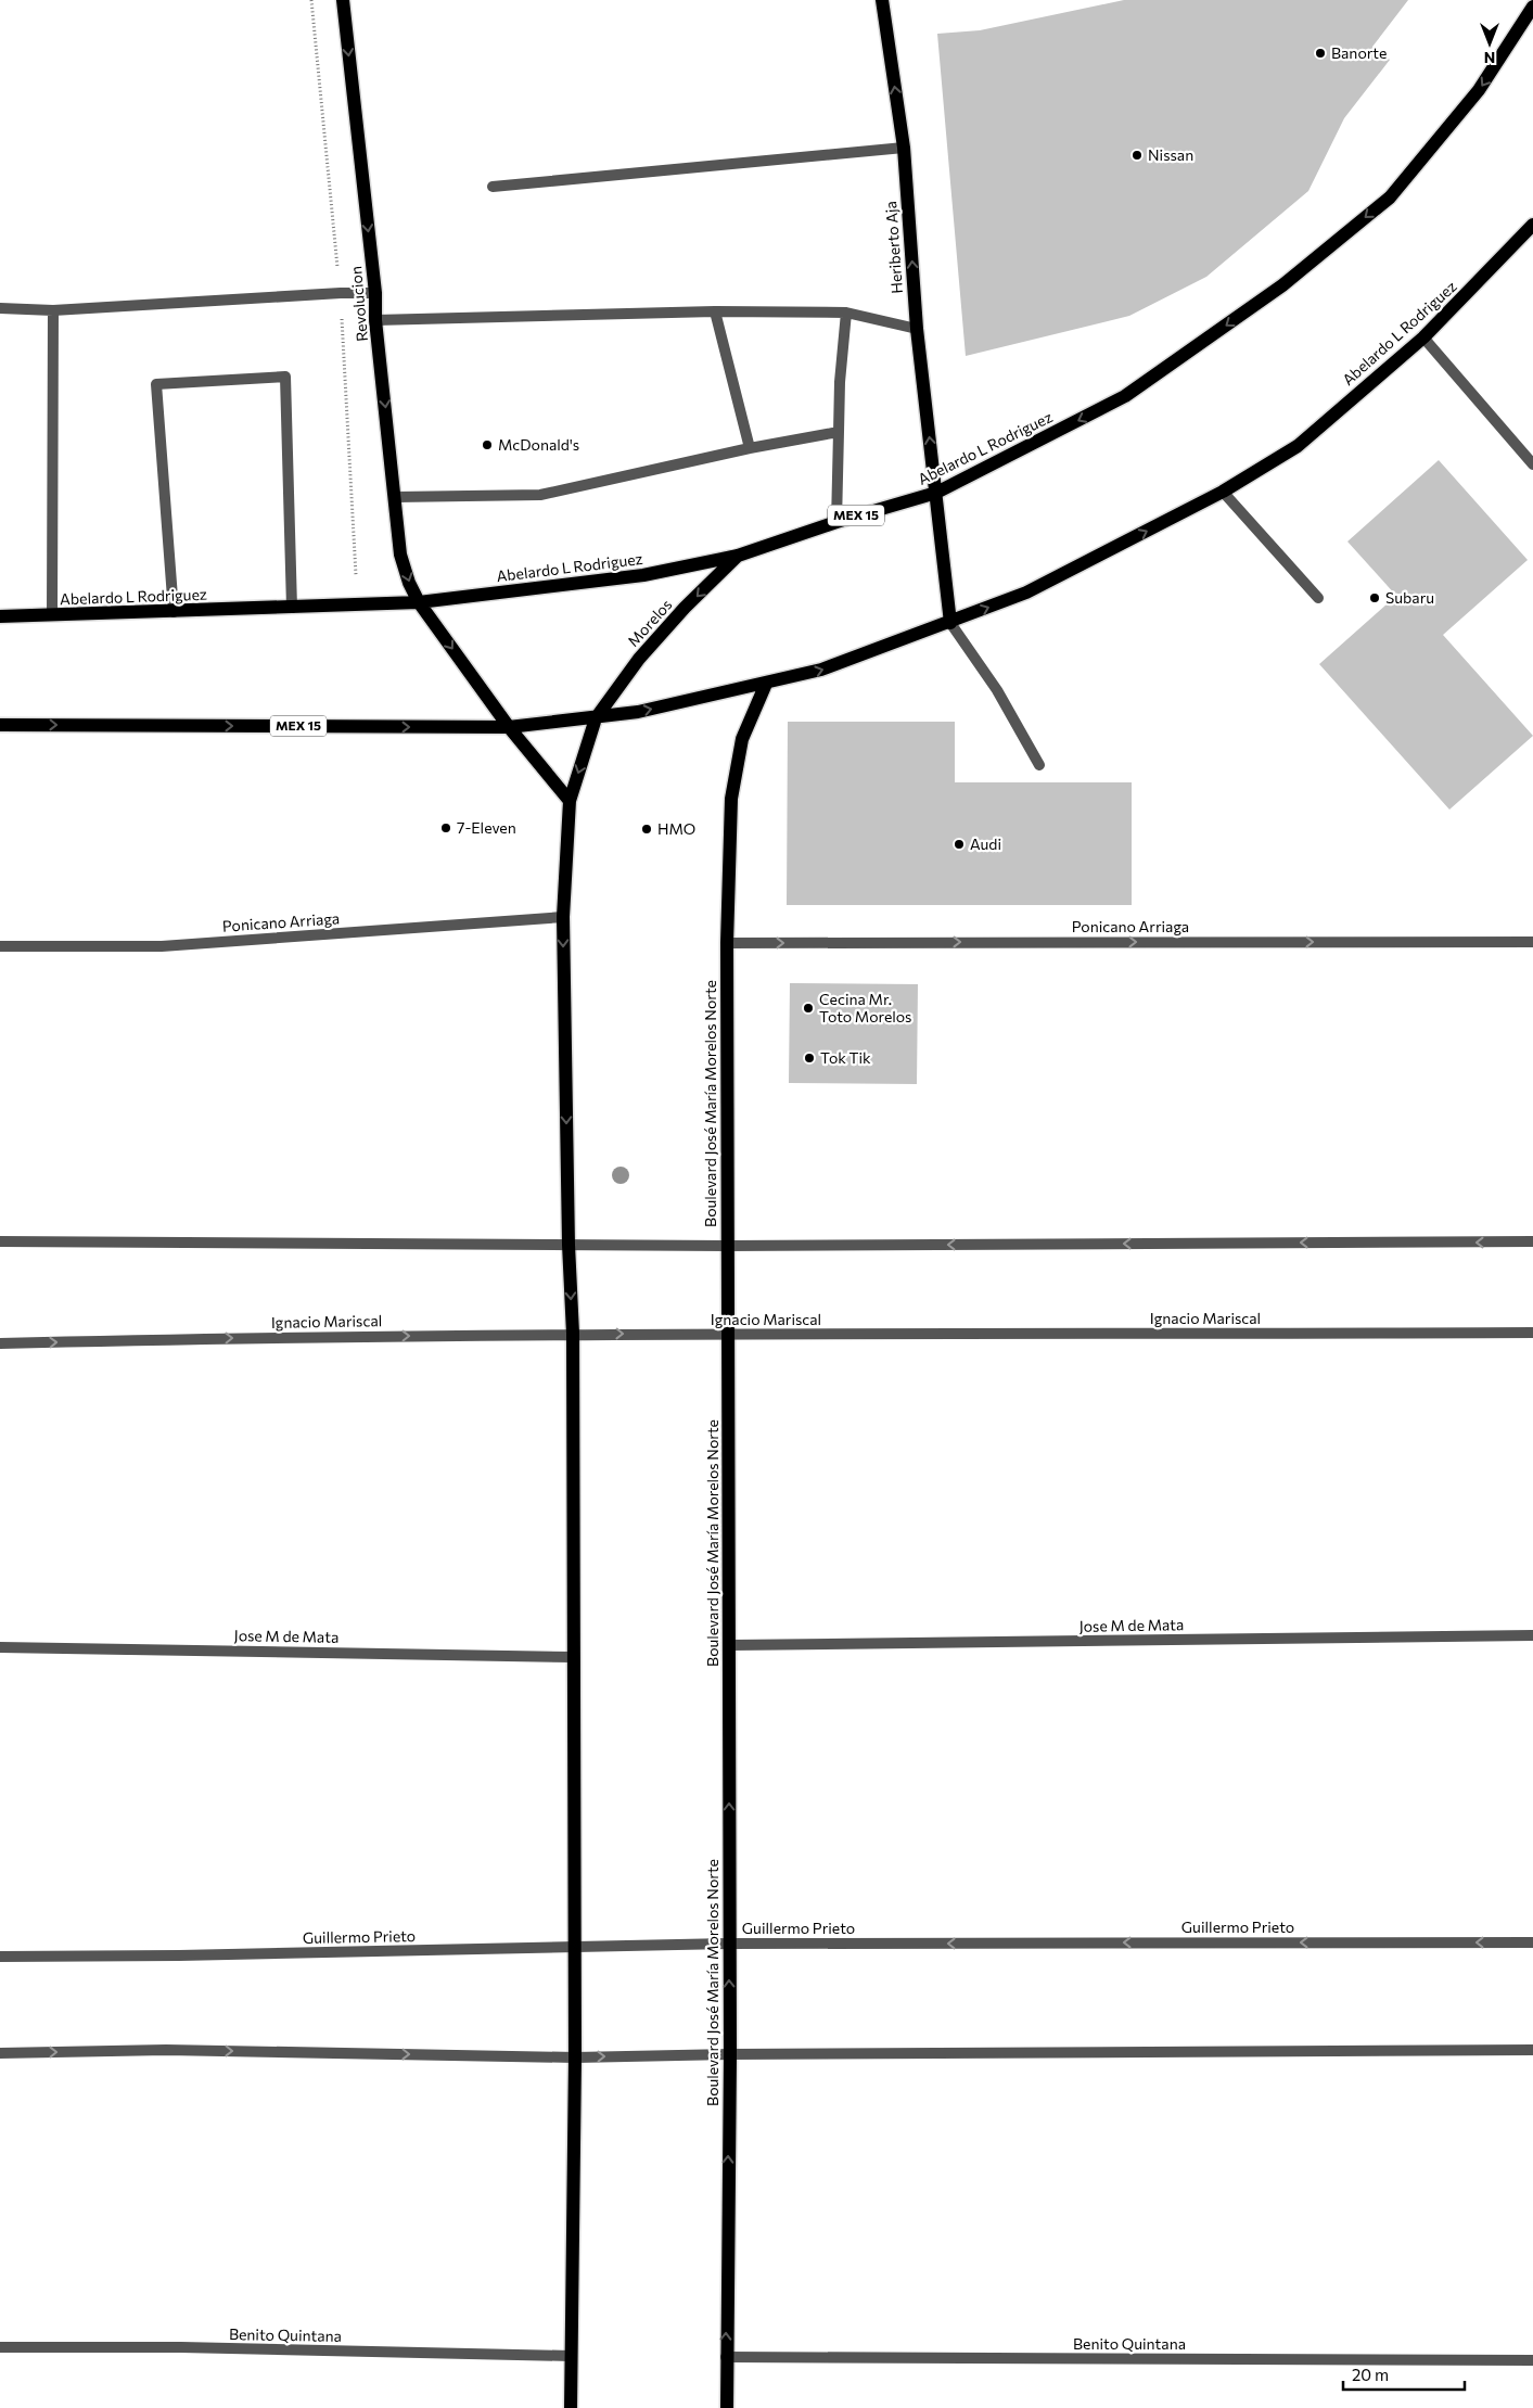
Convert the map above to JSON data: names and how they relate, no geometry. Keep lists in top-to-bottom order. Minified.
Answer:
{"streets":{"main road":["Heriberto Aja","Revolucion","Abelardo L Rodriguez","MEX 15","Morelos","Boulevard José María Morelos Norte"],"street":["Ponicano Arriaga","Ignacio Mariscal","Jose M de Mata","Guillermo Prieto","Benito Quintana"]},"crossings":[["Heriberto Aja","Abelardo L Rodriguez"],["Revolucion","Abelardo L Rodriguez"],["Abelardo L Rodriguez","Morelos"],["Abelardo L Rodriguez","Boulevard José María Morelos Norte"],["Ponicano Arriaga","Boulevard José María Morelos Norte"],["Boulevard José María Morelos Norte","Ignacio Mariscal"],["Boulevard José María Morelos Norte","Jose M de Mata"],["Boulevard José María Morelos Norte","Guillermo Prieto"],["Boulevard José María Morelos Norte","Benito Quintana"]],"one_way":["Heriberto Aja","Revolucion","Morelos","Ponicano Arriaga","Boulevard José María Morelos Norte","Guillermo Prieto"],"places":["Banorte","Nissan","McDonald's","Subaru","7-Eleven","HMO","Audi","Cecina Mr. Toto Morelos","Tok Tik"],"scale_bar":"20 m","north":"bottom"}
